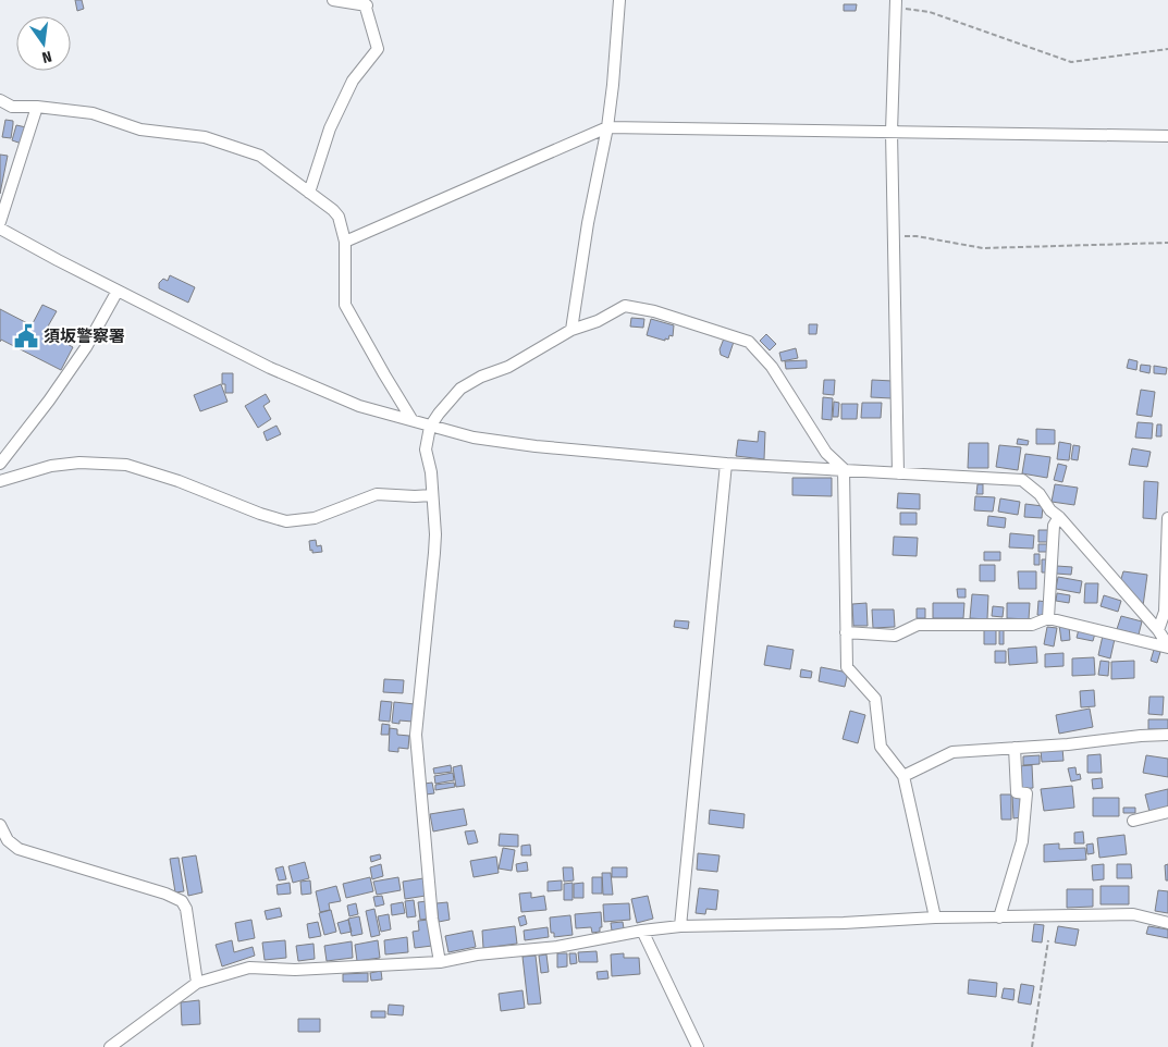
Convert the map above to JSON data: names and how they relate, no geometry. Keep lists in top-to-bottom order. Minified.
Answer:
{"places":{"public building":["須坂警察署"]},"north":"bottom"}
